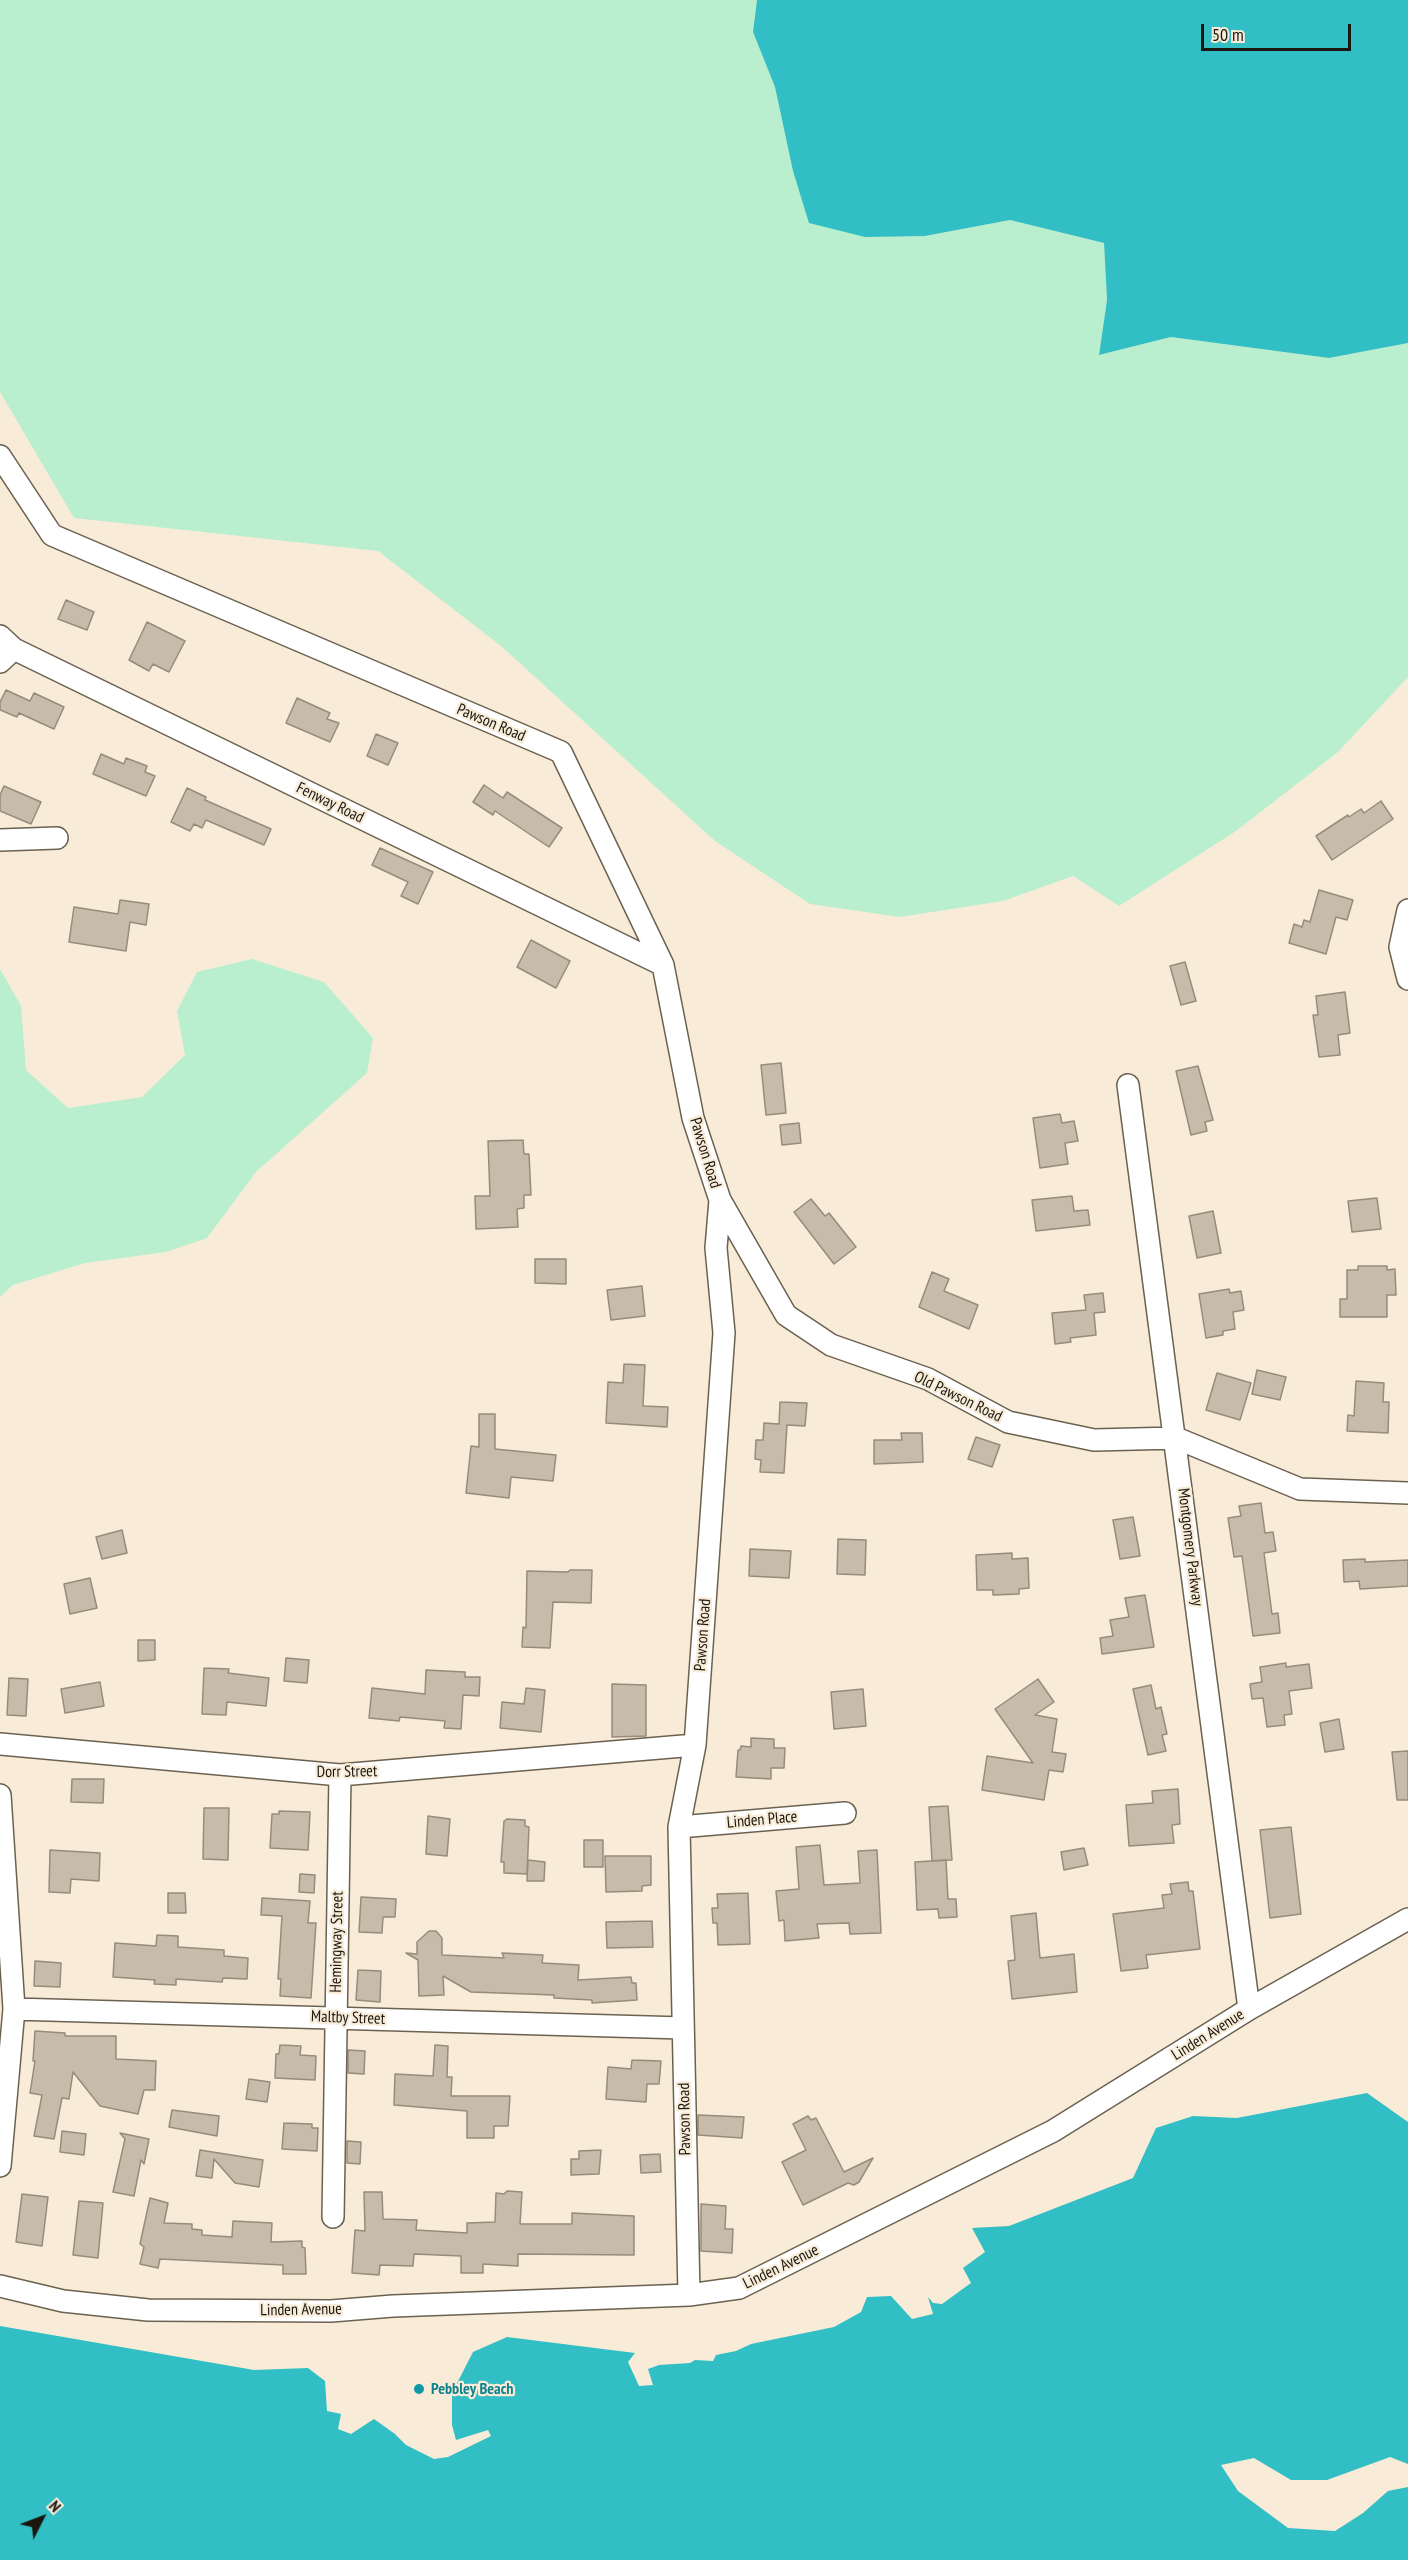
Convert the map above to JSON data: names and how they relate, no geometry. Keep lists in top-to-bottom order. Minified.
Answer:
{"streets":{"street":["Pawson Road","Fenway Road","Old Pawson Road","Montgomery Parkway","Dorr Street","Linden Place","Hemingway Street","Maltby Street","Linden Avenue"]},"crossings":[["Pawson Road","Fenway Road"],["Pawson Road","Old Pawson Road"],["Pawson Road","Dorr Street"],["Pawson Road","Linden Place"],["Pawson Road","Maltby Street"],["Pawson Road","Linden Avenue"],["Old Pawson Road","Montgomery Parkway"],["Montgomery Parkway","Linden Avenue"],["Dorr Street","Hemingway Street"],["Hemingway Street","Maltby Street"]],"places":["Pebbley Beach"],"scale_bar":"50 m","north":"top right"}
